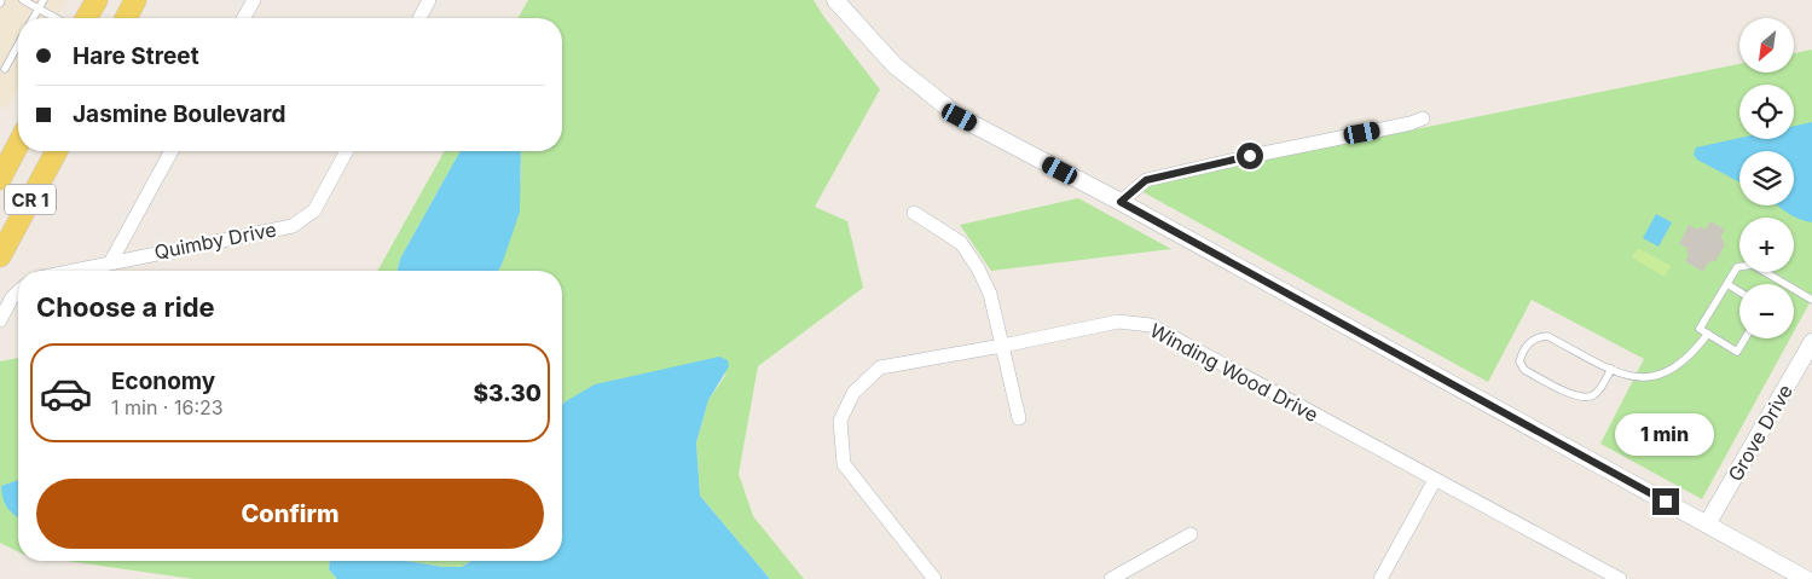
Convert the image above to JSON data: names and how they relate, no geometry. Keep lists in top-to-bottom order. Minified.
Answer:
{"streets":{"main road":["CR 1"],"street":["Quimby Drive","Winding Wood Drive","Grove Drive"]},"north":"bottom left","page":{"map_buttons":["+","−"],"banner":["Hare Street","Jasmine Boulevard"],"heading":"Choose a ride","list":[{"name":"Economy","note":"1 min · 16:23","value":"$3.30"}],"bubble":"1 min","buttons":"Confirm"}}
